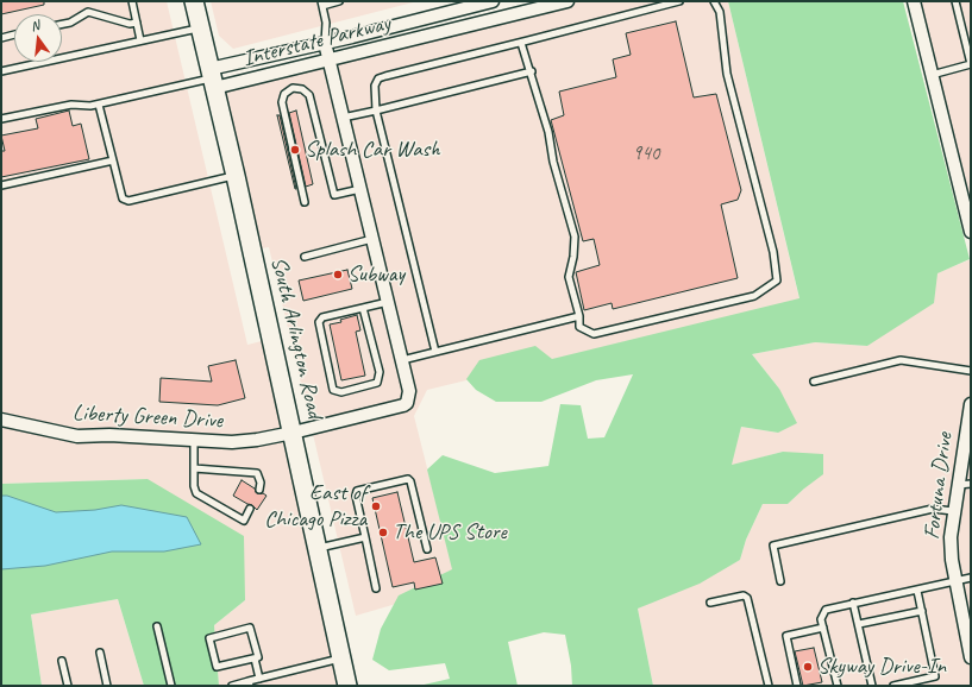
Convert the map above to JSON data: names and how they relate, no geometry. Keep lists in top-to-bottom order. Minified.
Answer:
{"streets":{"main road":["South Arlington Road"],"street":["Interstate Parkway","Liberty Green Drive","Fortuna Drive"]},"crossings":[["Interstate Parkway","South Arlington Road"],["South Arlington Road","Liberty Green Drive"]],"places":["Splash Car Wash","Subway","East of Chicago Pizza","The UPS Store","Skyway Drive-In"],"house_numbers":["940"],"north":"top"}
